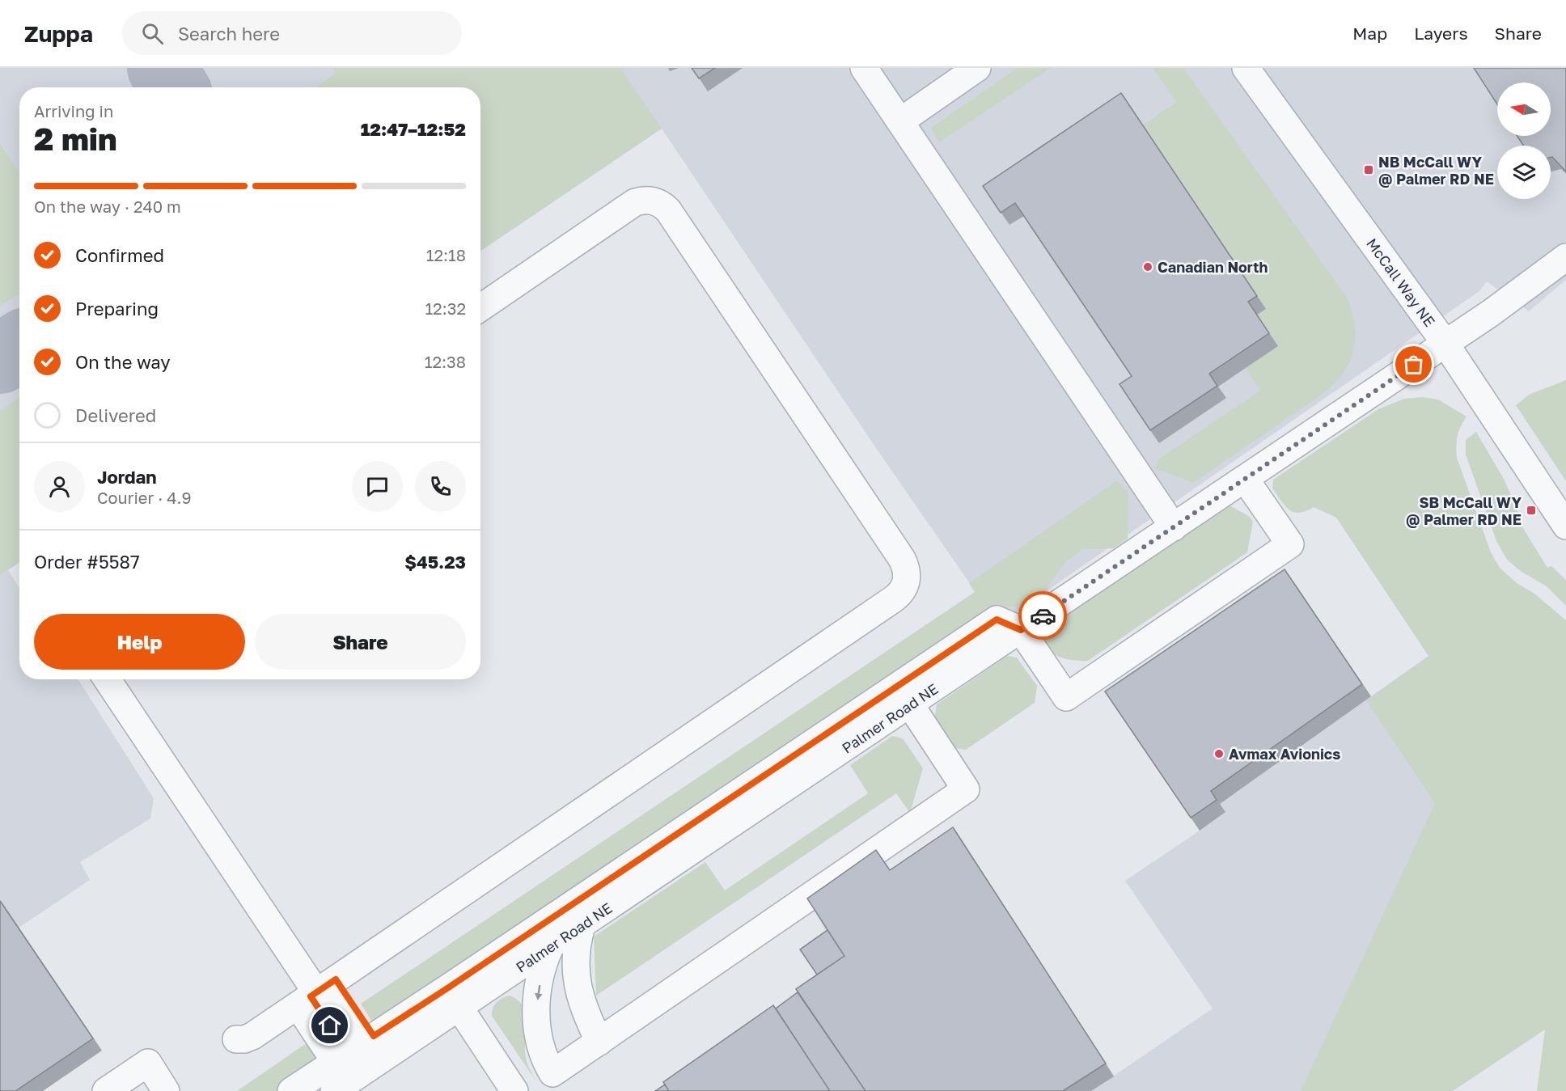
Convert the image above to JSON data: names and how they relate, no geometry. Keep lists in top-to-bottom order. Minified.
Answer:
{"streets":{"street":["McCall Way NE","Palmer Road NE"]},"crossings":[["McCall Way NE","Palmer Road NE"]],"places":{"transit":["NB McCall WY @ Palmer RD NE","SB McCall WY @ Palmer RD NE"],"other":["Canadian North","Avmax Avionics"]},"north":"left","page":{"header":"Zuppa","search":"Search here","nav":["Map","Layers","Share"],"heading":["2 min","Arriving in","12:47–12:52"],"panel":["Jordan","Courier · 4.9","Order #5587","$45.23"],"bar":"On the way · 240 m","list":[["Confirmed","12:18"],["Preparing","12:32"],["On the way","12:38"],"Delivered"],"buttons":["Help","Share"]}}
